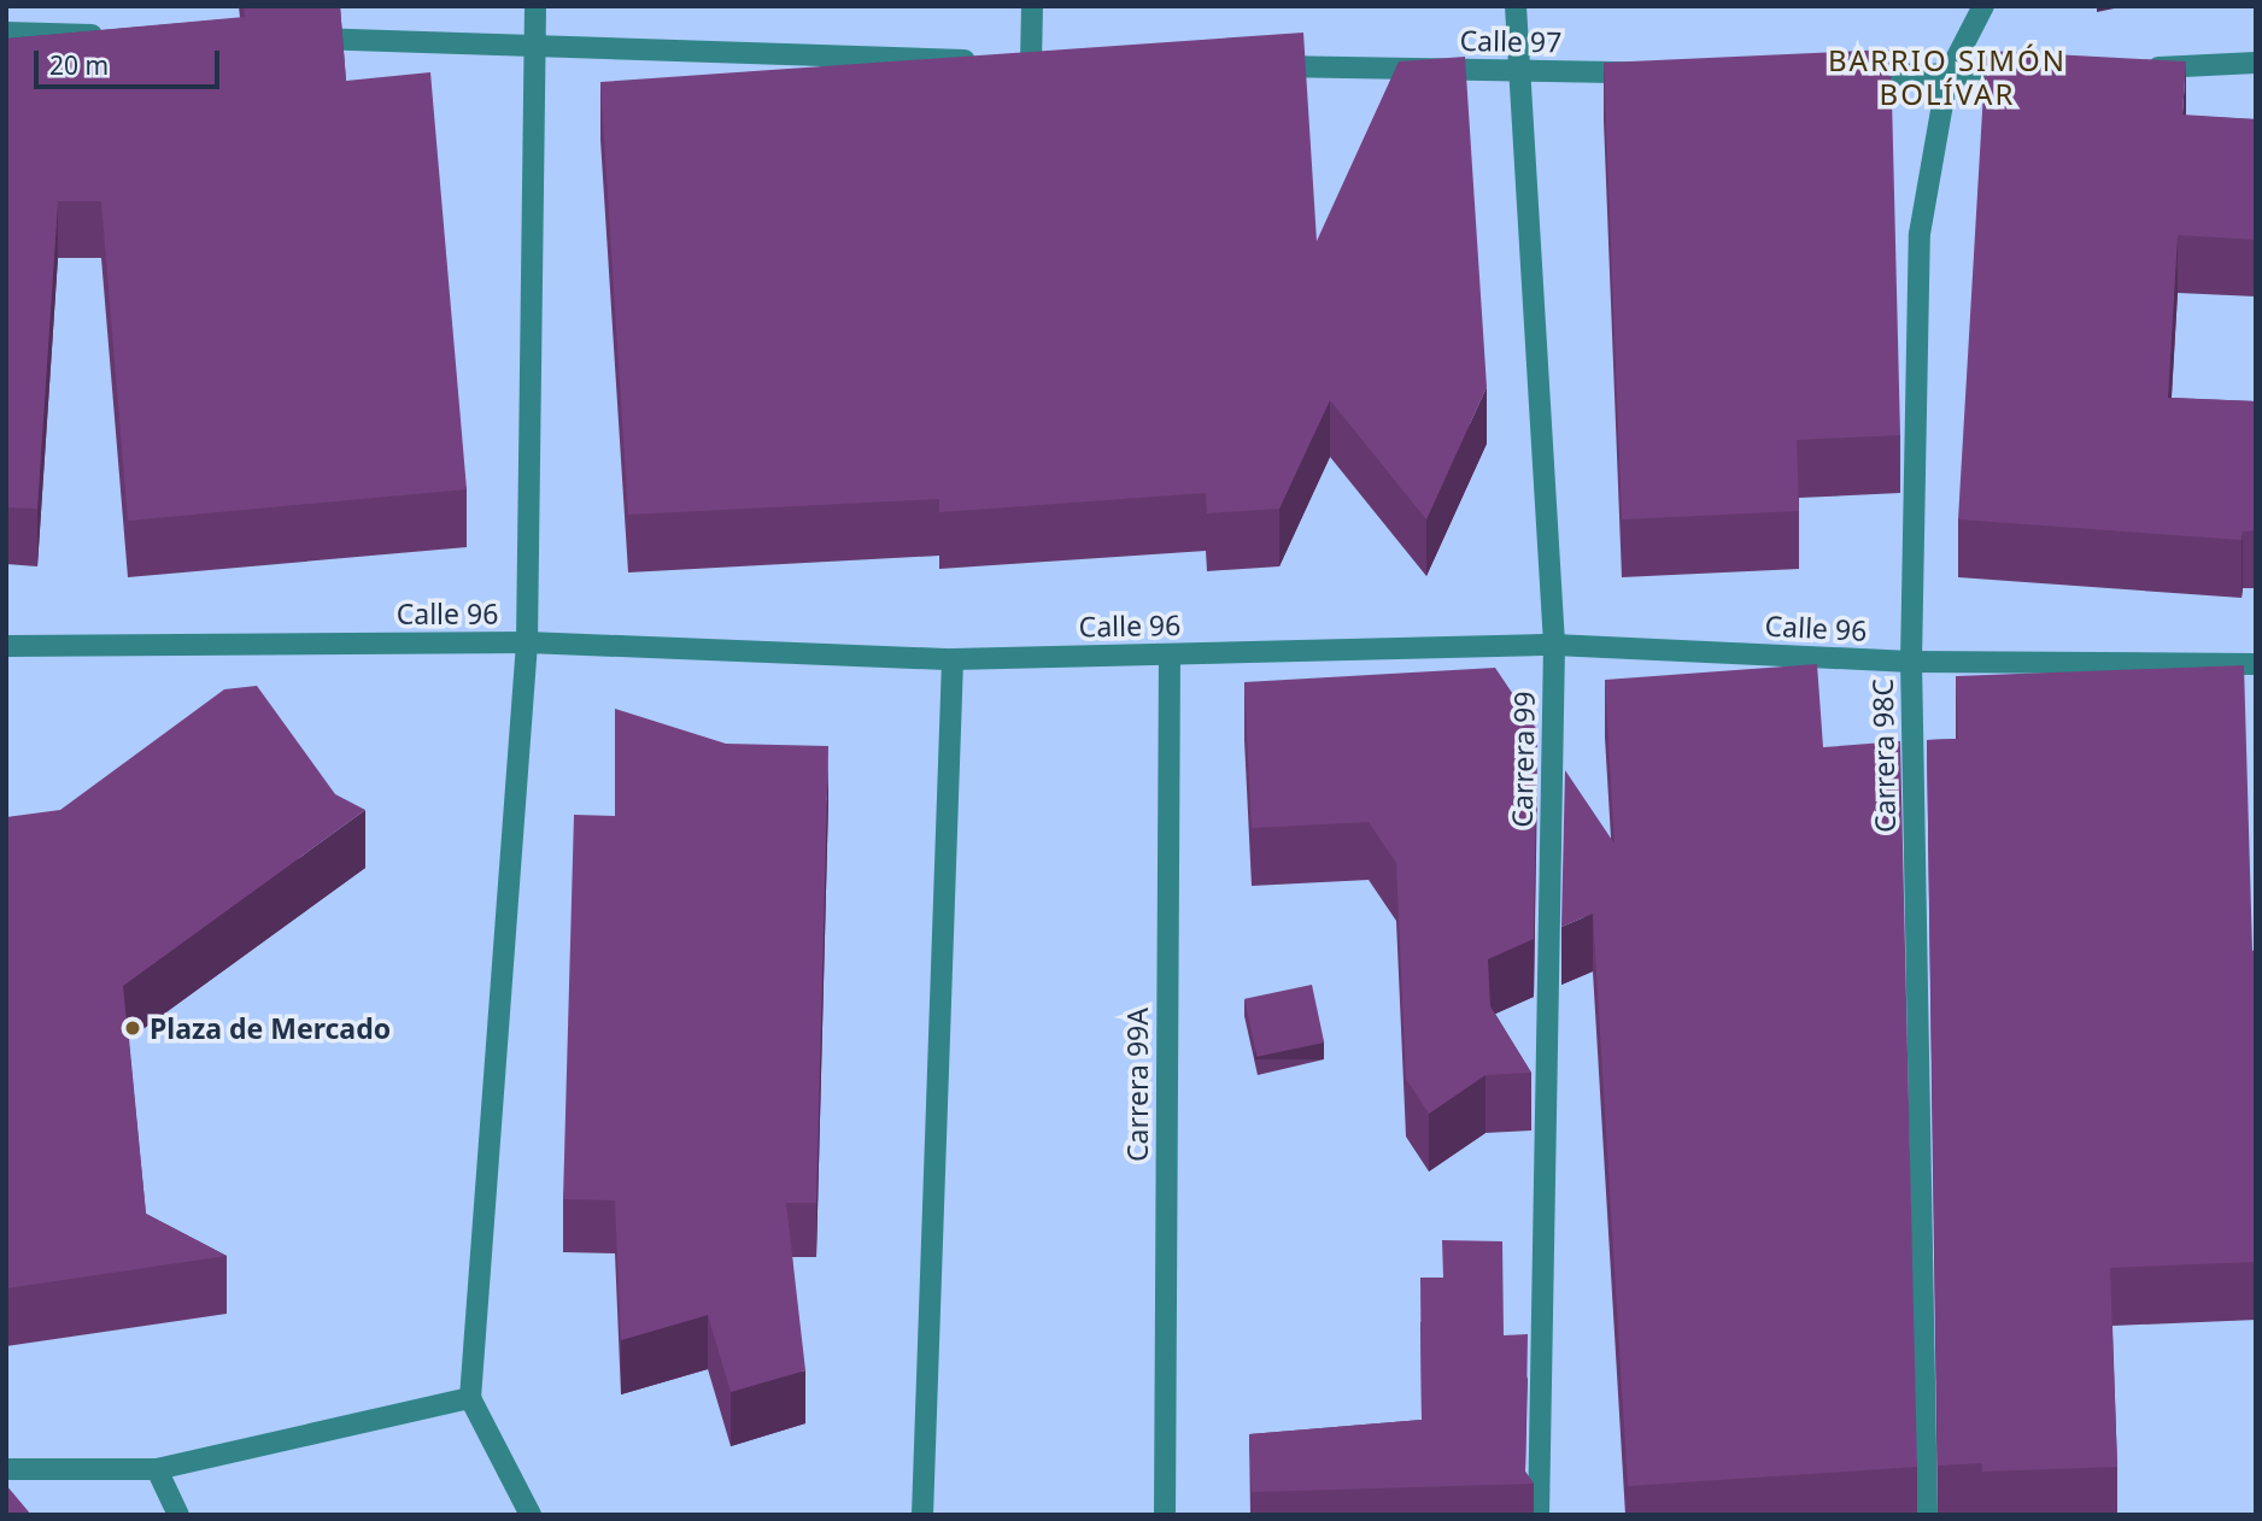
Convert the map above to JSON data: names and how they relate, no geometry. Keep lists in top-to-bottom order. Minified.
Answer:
{"streets":{"street":["Calle 97","Calle 96","Carrera 98C","Carrera 99","Carrera 99A"]},"crossings":[["Calle 97","Carrera 99"],["Calle 96","Carrera 98C"],["Calle 96","Carrera 99"],["Calle 96","Carrera 99A"]],"districts":["BARRIO SIMÓN BOLÍVAR"],"places":["Plaza de Mercado"],"scale_bar":"20 m"}
